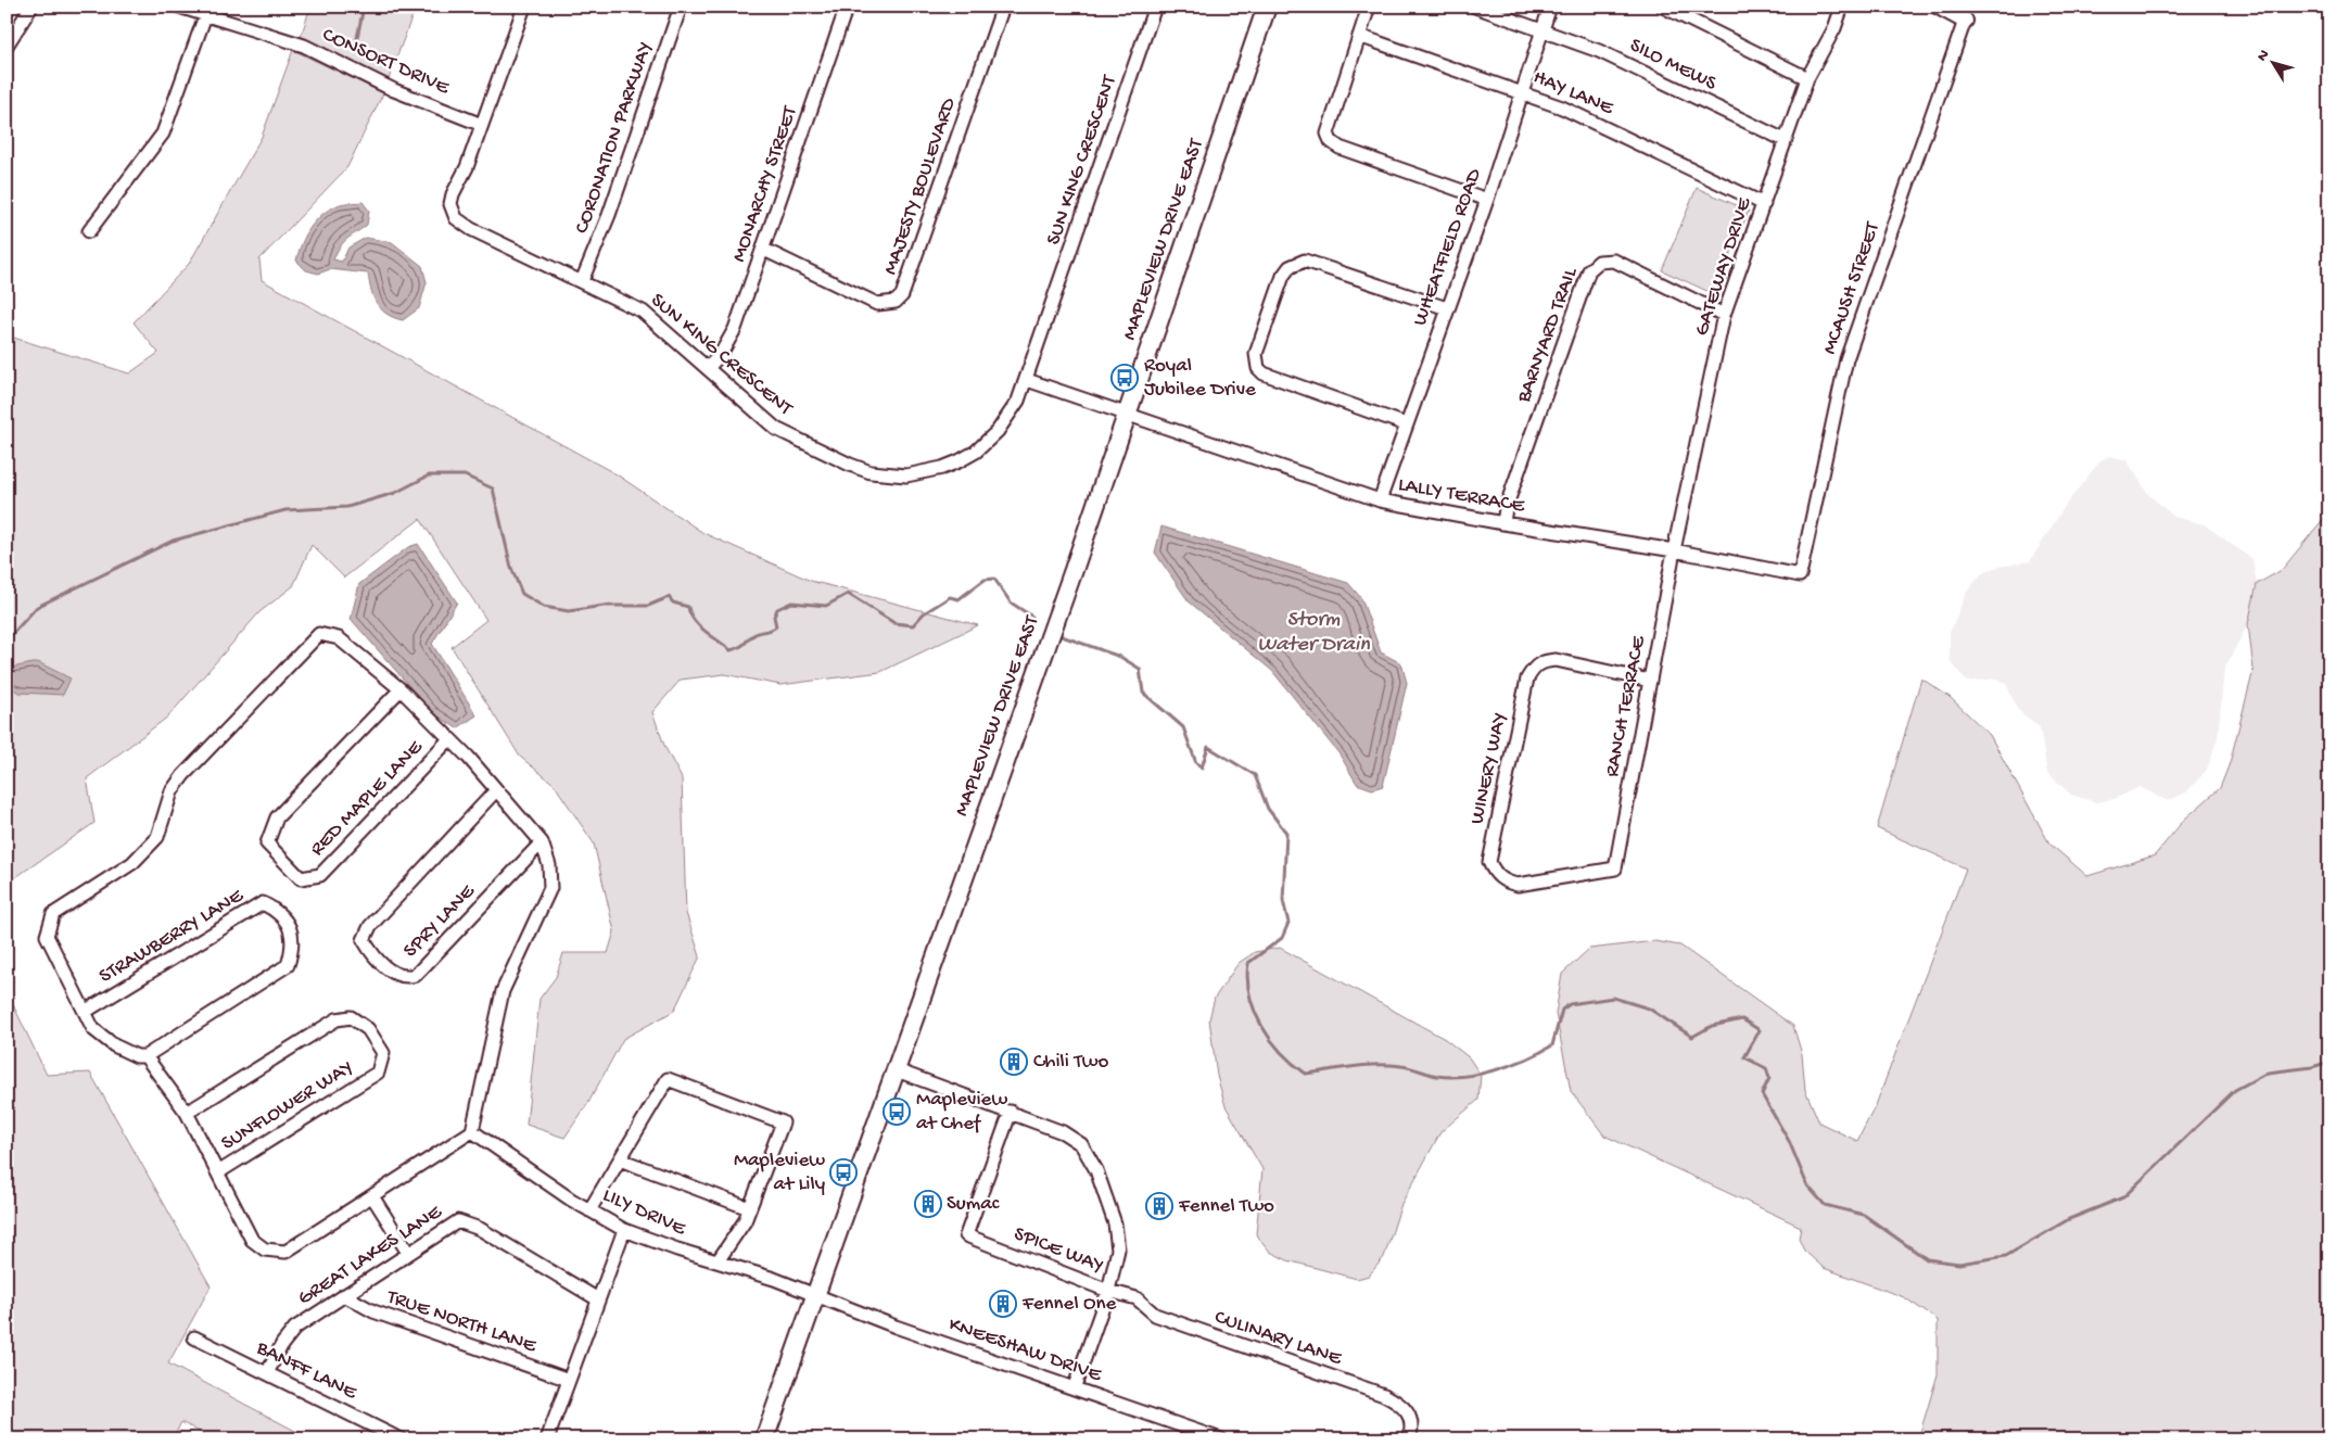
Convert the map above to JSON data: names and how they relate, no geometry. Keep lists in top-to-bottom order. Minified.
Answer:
{"streets":{"main road":["MAPLEVIEW DRIVE EAST"],"street":["CONSORT DRIVE","SILO MEWS","HAY LANE","CORONATION PARKWAY","SUN KING CRESCENT","MONARCHY STREET","MAJESTY BOULEVARD","WHEATFIELD ROAD","GATEWAY DRIVE","MCAUSH STREET","BARNYARD TRAIL","LALLY TERRACE","RANCH TERRACE","WINERY WAY","RED MAPLE LANE","SPRY LANE","STRAWBERRY LANE","SUNFLOWER WAY","LILY DRIVE","SPICE WAY","GREAT LAKES LANE","TRUE NORTH LANE","CULINARY LANE","KNEESHAW DRIVE","BANFF LANE"]},"crossings":[["CONSORT DRIVE","SUN KING CRESCENT"],["SILO MEWS","WHEATFIELD ROAD"],["SILO MEWS","GATEWAY DRIVE"],["HAY LANE","WHEATFIELD ROAD"],["HAY LANE","GATEWAY DRIVE"],["CORONATION PARKWAY","SUN KING CRESCENT"],["SUN KING CRESCENT","MONARCHY STREET"],["MONARCHY STREET","MAJESTY BOULEVARD"],["MAPLEVIEW DRIVE EAST","LALLY TERRACE"],["MAPLEVIEW DRIVE EAST","LILY DRIVE"],["MAPLEVIEW DRIVE EAST","KNEESHAW DRIVE"],["WHEATFIELD ROAD","LALLY TERRACE"],["GATEWAY DRIVE","BARNYARD TRAIL"],["GATEWAY DRIVE","LALLY TERRACE"],["GATEWAY DRIVE","RANCH TERRACE"],["MCAUSH STREET","LALLY TERRACE"],["BARNYARD TRAIL","LALLY TERRACE"],["LALLY TERRACE","RANCH TERRACE"],["RANCH TERRACE","WINERY WAY"],["LILY DRIVE","KNEESHAW DRIVE"],["SPICE WAY","CULINARY LANE"],["GREAT LAKES LANE","TRUE NORTH LANE"],["GREAT LAKES LANE","BANFF LANE"]],"water":["Storm Water Drain"],"places":{"bus stop":["Royal Jubilee Drive","Mapleview at Chef","Mapleview at Lily"],"building":["Chili Two","Sumac","Fennel Two","Fennel One"]},"north":"top left"}
